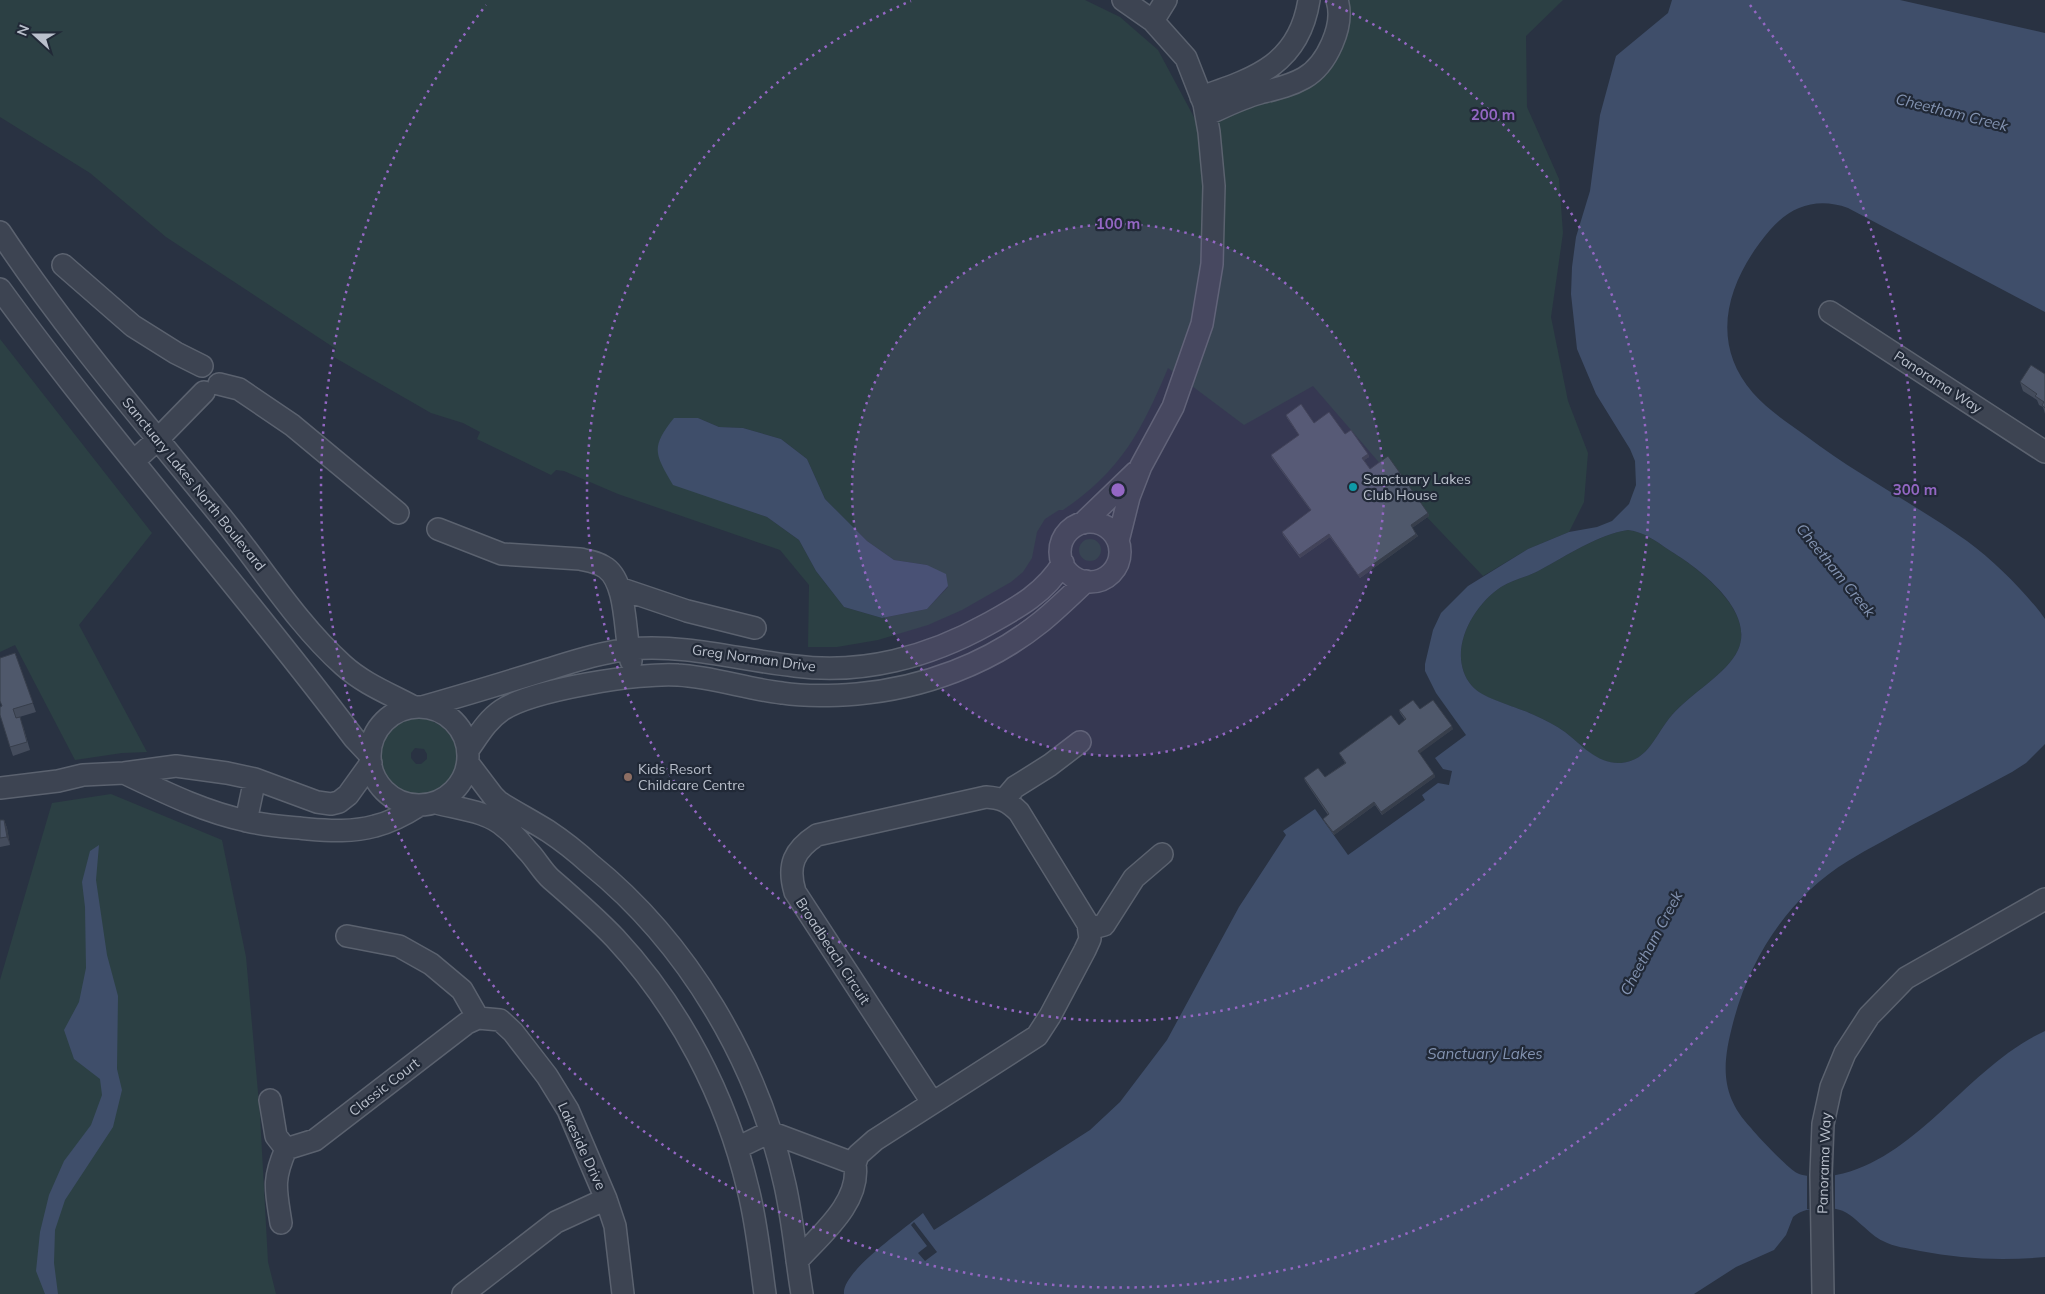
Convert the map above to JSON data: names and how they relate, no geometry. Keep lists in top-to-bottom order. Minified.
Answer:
{"streets":{"street":["Panorama Way","Sanctuary Lakes North Boulevard","Greg Norman Drive","Broadbeach Circuit","Classic Court","Lakeside Drive"]},"crossings":[["Sanctuary Lakes North Boulevard","Greg Norman Drive"],["Classic Court","Lakeside Drive"]],"water":["Cheetham Creek","Sanctuary Lakes"],"places":["Sanctuary Lakes Club House","Kids Resort Childcare Centre"],"north":"left","rings":["200 m","100 m","300 m"]}
